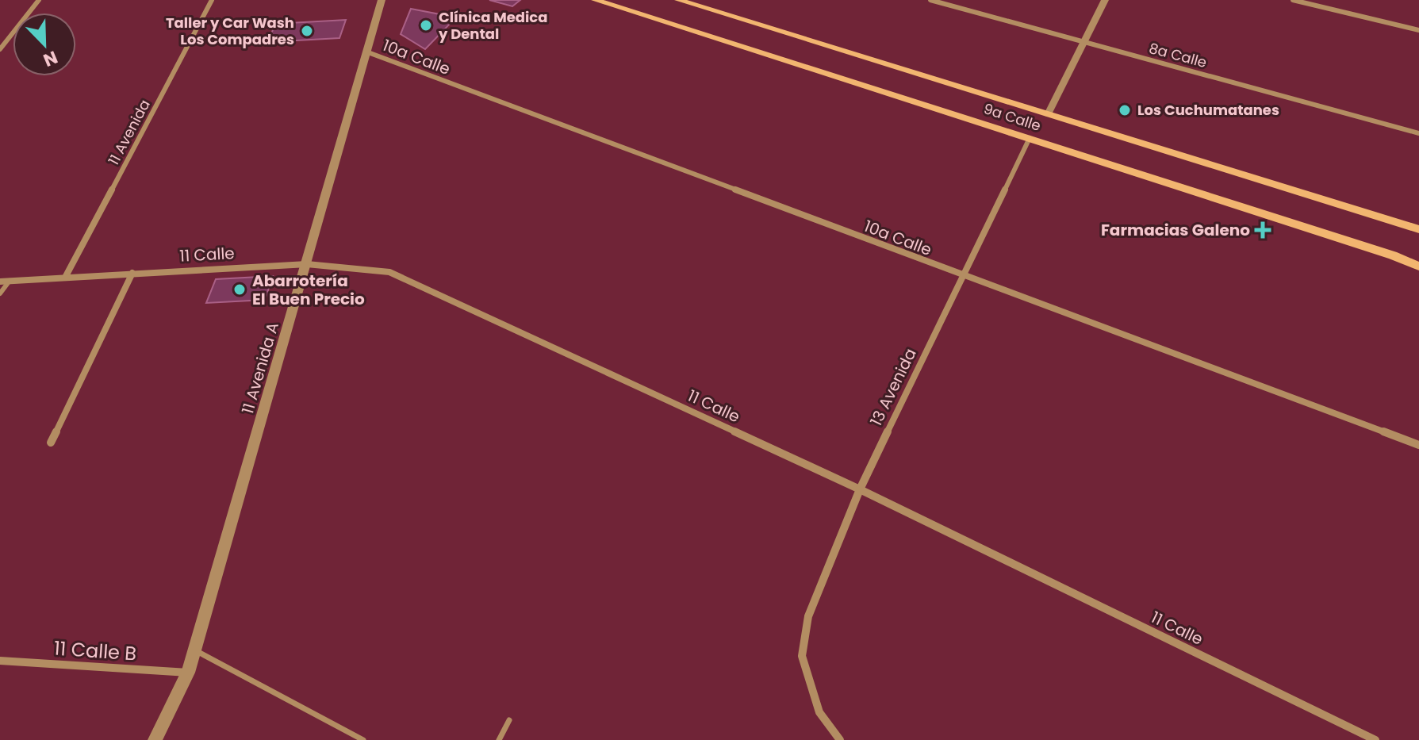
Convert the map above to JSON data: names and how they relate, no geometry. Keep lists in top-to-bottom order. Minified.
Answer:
{"streets":{"main road":["9a Calle"],"street":["8a Calle","10a Calle","11 Avenida","11 Calle","11 Avenida A","13 Avenida","11 Calle B"]},"crossings":[["10a Calle","11 Avenida A"],["10a Calle","13 Avenida"],["9a Calle","13 Avenida"],["11 Avenida","11 Calle"],["11 Calle","11 Avenida A"],["11 Calle","13 Avenida"],["11 Avenida A","11 Calle B"]],"places":{"other":["Clínica Medica y Dental","Taller y Car Wash Los Compadres","Los Cuchumatanes","Abarrotería El Buen Precio"],"health":["Farmacias Galeno"]},"north":"bottom right"}
